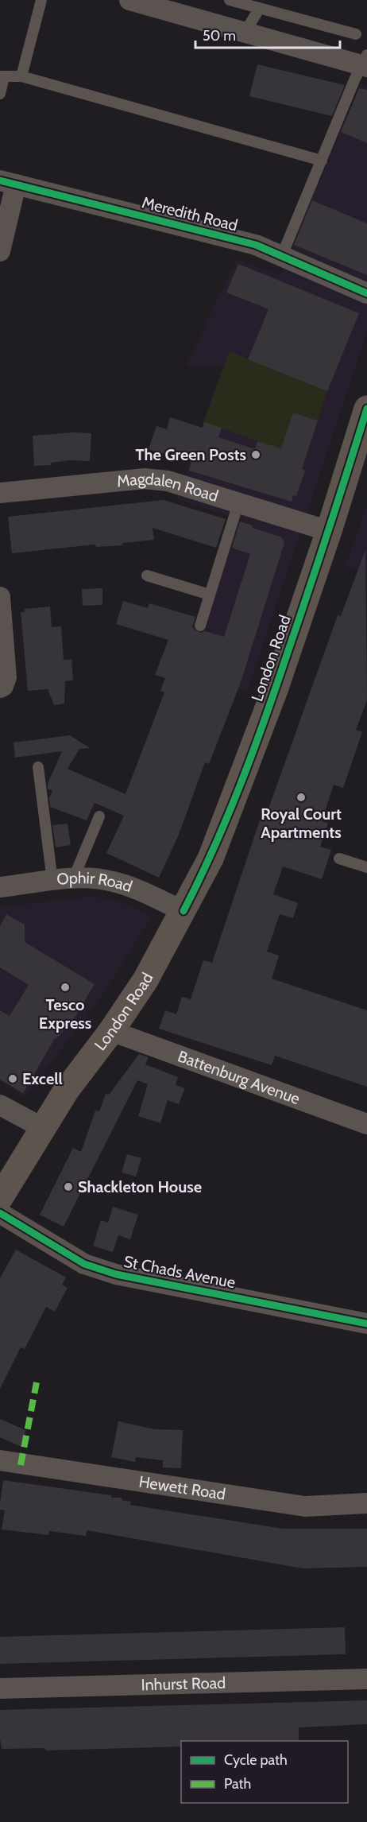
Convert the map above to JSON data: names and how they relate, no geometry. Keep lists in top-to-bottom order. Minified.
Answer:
{"streets":{"main road":["London Road"],"street":["Meredith Road","Magdalen Road","Ophir Road","Battenburg Avenue","St Chads Avenue","Hewett Road","Inhurst Road"]},"crossings":[["Magdalen Road","London Road"],["London Road","Ophir Road"],["London Road","Battenburg Avenue"]],"places":["The Green Posts","Royal Court Apartments","Tesco Express","Excell","Shackleton House"],"legend":["Cycle path","Path"],"scale_bar":"50 m"}
